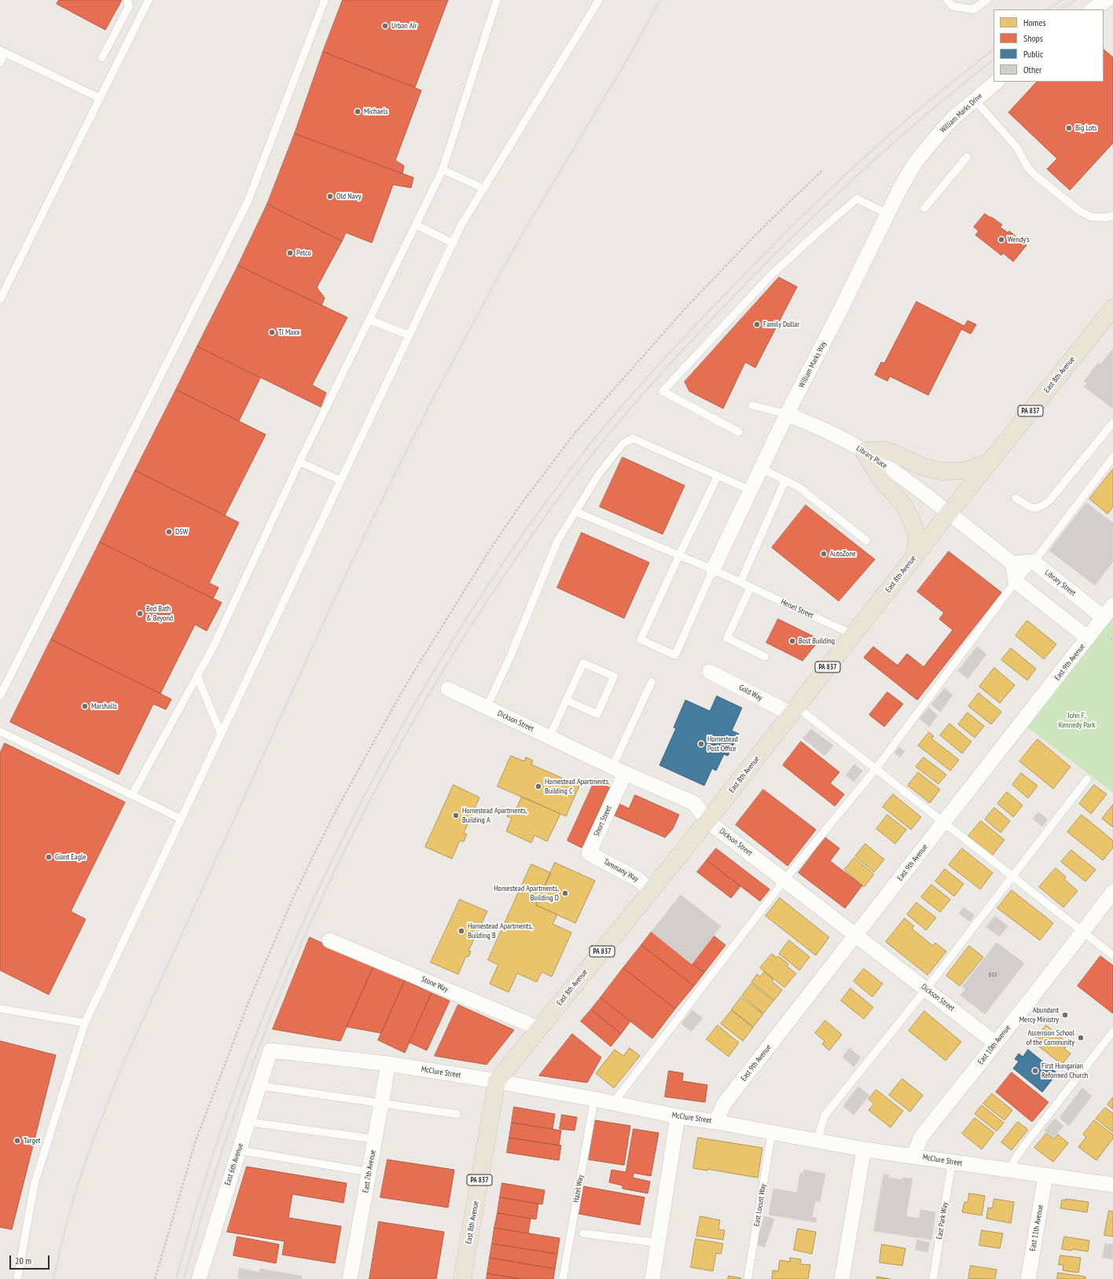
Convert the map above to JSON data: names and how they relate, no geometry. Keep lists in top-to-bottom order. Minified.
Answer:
{"streets":{"main road":["East 8th Avenue","PA 837"],"street":["William Marks Drive","William Marks Way","Library Place","Library Street","East 9th Avenue","Gold Way","Dickson Street","Short Street","Tammany Way","Stone Way","East 10th Avenue","McClure Street","East 6th Avenue","East 7th Avenue","East 11th Avenue"],"lane":["Heisel Street","Hazel Way","East Locust Way","East Park Way"]},"crossings":[["William Marks Drive","William Marks Way"],["William Marks Way","Library Place"],["William Marks Way","Heisel Street"],["East 8th Avenue","Library Place"],["East 8th Avenue","Heisel Street"],["East 8th Avenue","Gold Way"],["East 8th Avenue","Dickson Street"],["East 8th Avenue","Tammany Way"],["East 8th Avenue","Stone Way"],["East 8th Avenue","McClure Street"],["Library Street","East 9th Avenue"],["East 9th Avenue","Dickson Street"],["East 9th Avenue","McClure Street"],["Dickson Street","Short Street"],["Dickson Street","East 10th Avenue"],["Short Street","Tammany Way"],["East 10th Avenue","McClure Street"],["McClure Street","East 6th Avenue"],["McClure Street","East 7th Avenue"],["McClure Street","Hazel Way"],["McClure Street","East Locust Way"],["McClure Street","East Park Way"],["McClure Street","East 11th Avenue"]],"parks":["John F. Kennedy Park"],"places":["Urban Air","Michaels","Big Lots","Old Navy","Wendy's","Petco","Family Dollar","TJ Maxx","DSW","AutoZone","Bed Bath & Beyond","Bost Building","Marshalls","Homestead Post Office","Homestead Apartments, Building C","Homestead Apartments, Building A","Giant Eagle","Homestead Apartments, Building D","Homestead Apartments, Building B","Abundant Mercy Ministry","Ascension School of the Community","First Hungarian Reformed Church","Target"],"house_numbers":["915"],"legend":["Homes","Shops","Public","Other"],"scale_bar":"20 m"}
